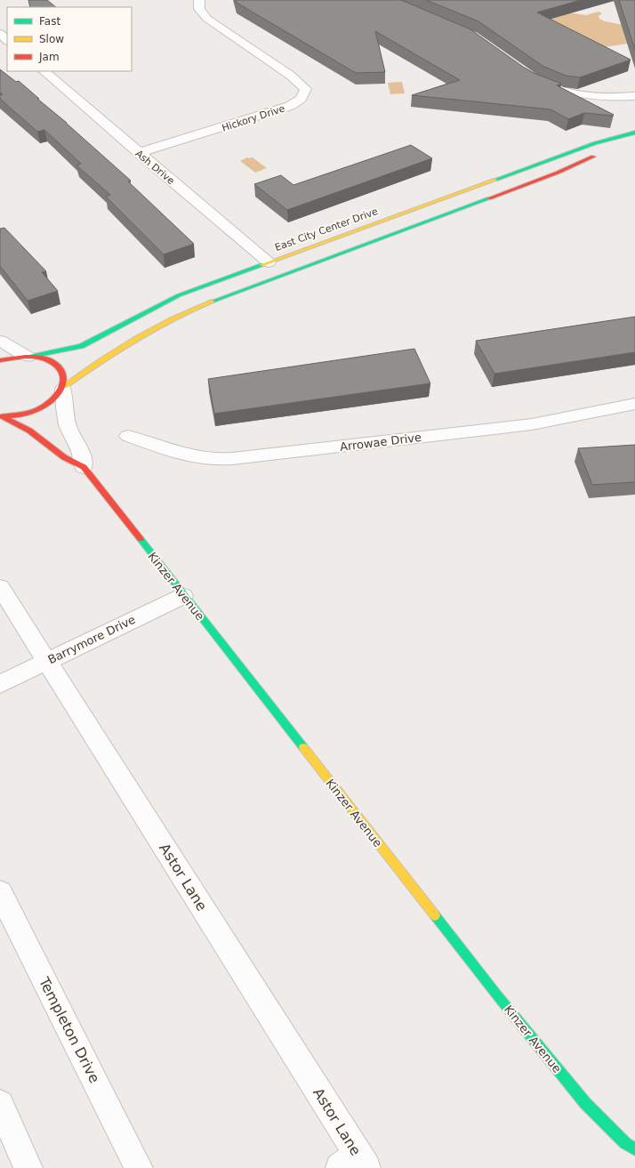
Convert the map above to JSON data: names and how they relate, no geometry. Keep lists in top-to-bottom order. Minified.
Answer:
{"streets":{"street":["Hickory Drive","Ash Drive","East City Center Drive","Arrowae Drive","Kinzer Avenue","Barrymore Drive","Astor Lane","Templeton Drive"]},"crossings":[["Hickory Drive","Ash Drive"],["Ash Drive","East City Center Drive"],["Kinzer Avenue","Barrymore Drive"],["Barrymore Drive","Astor Lane"]],"legend":["Fast","Slow","Jam"]}
